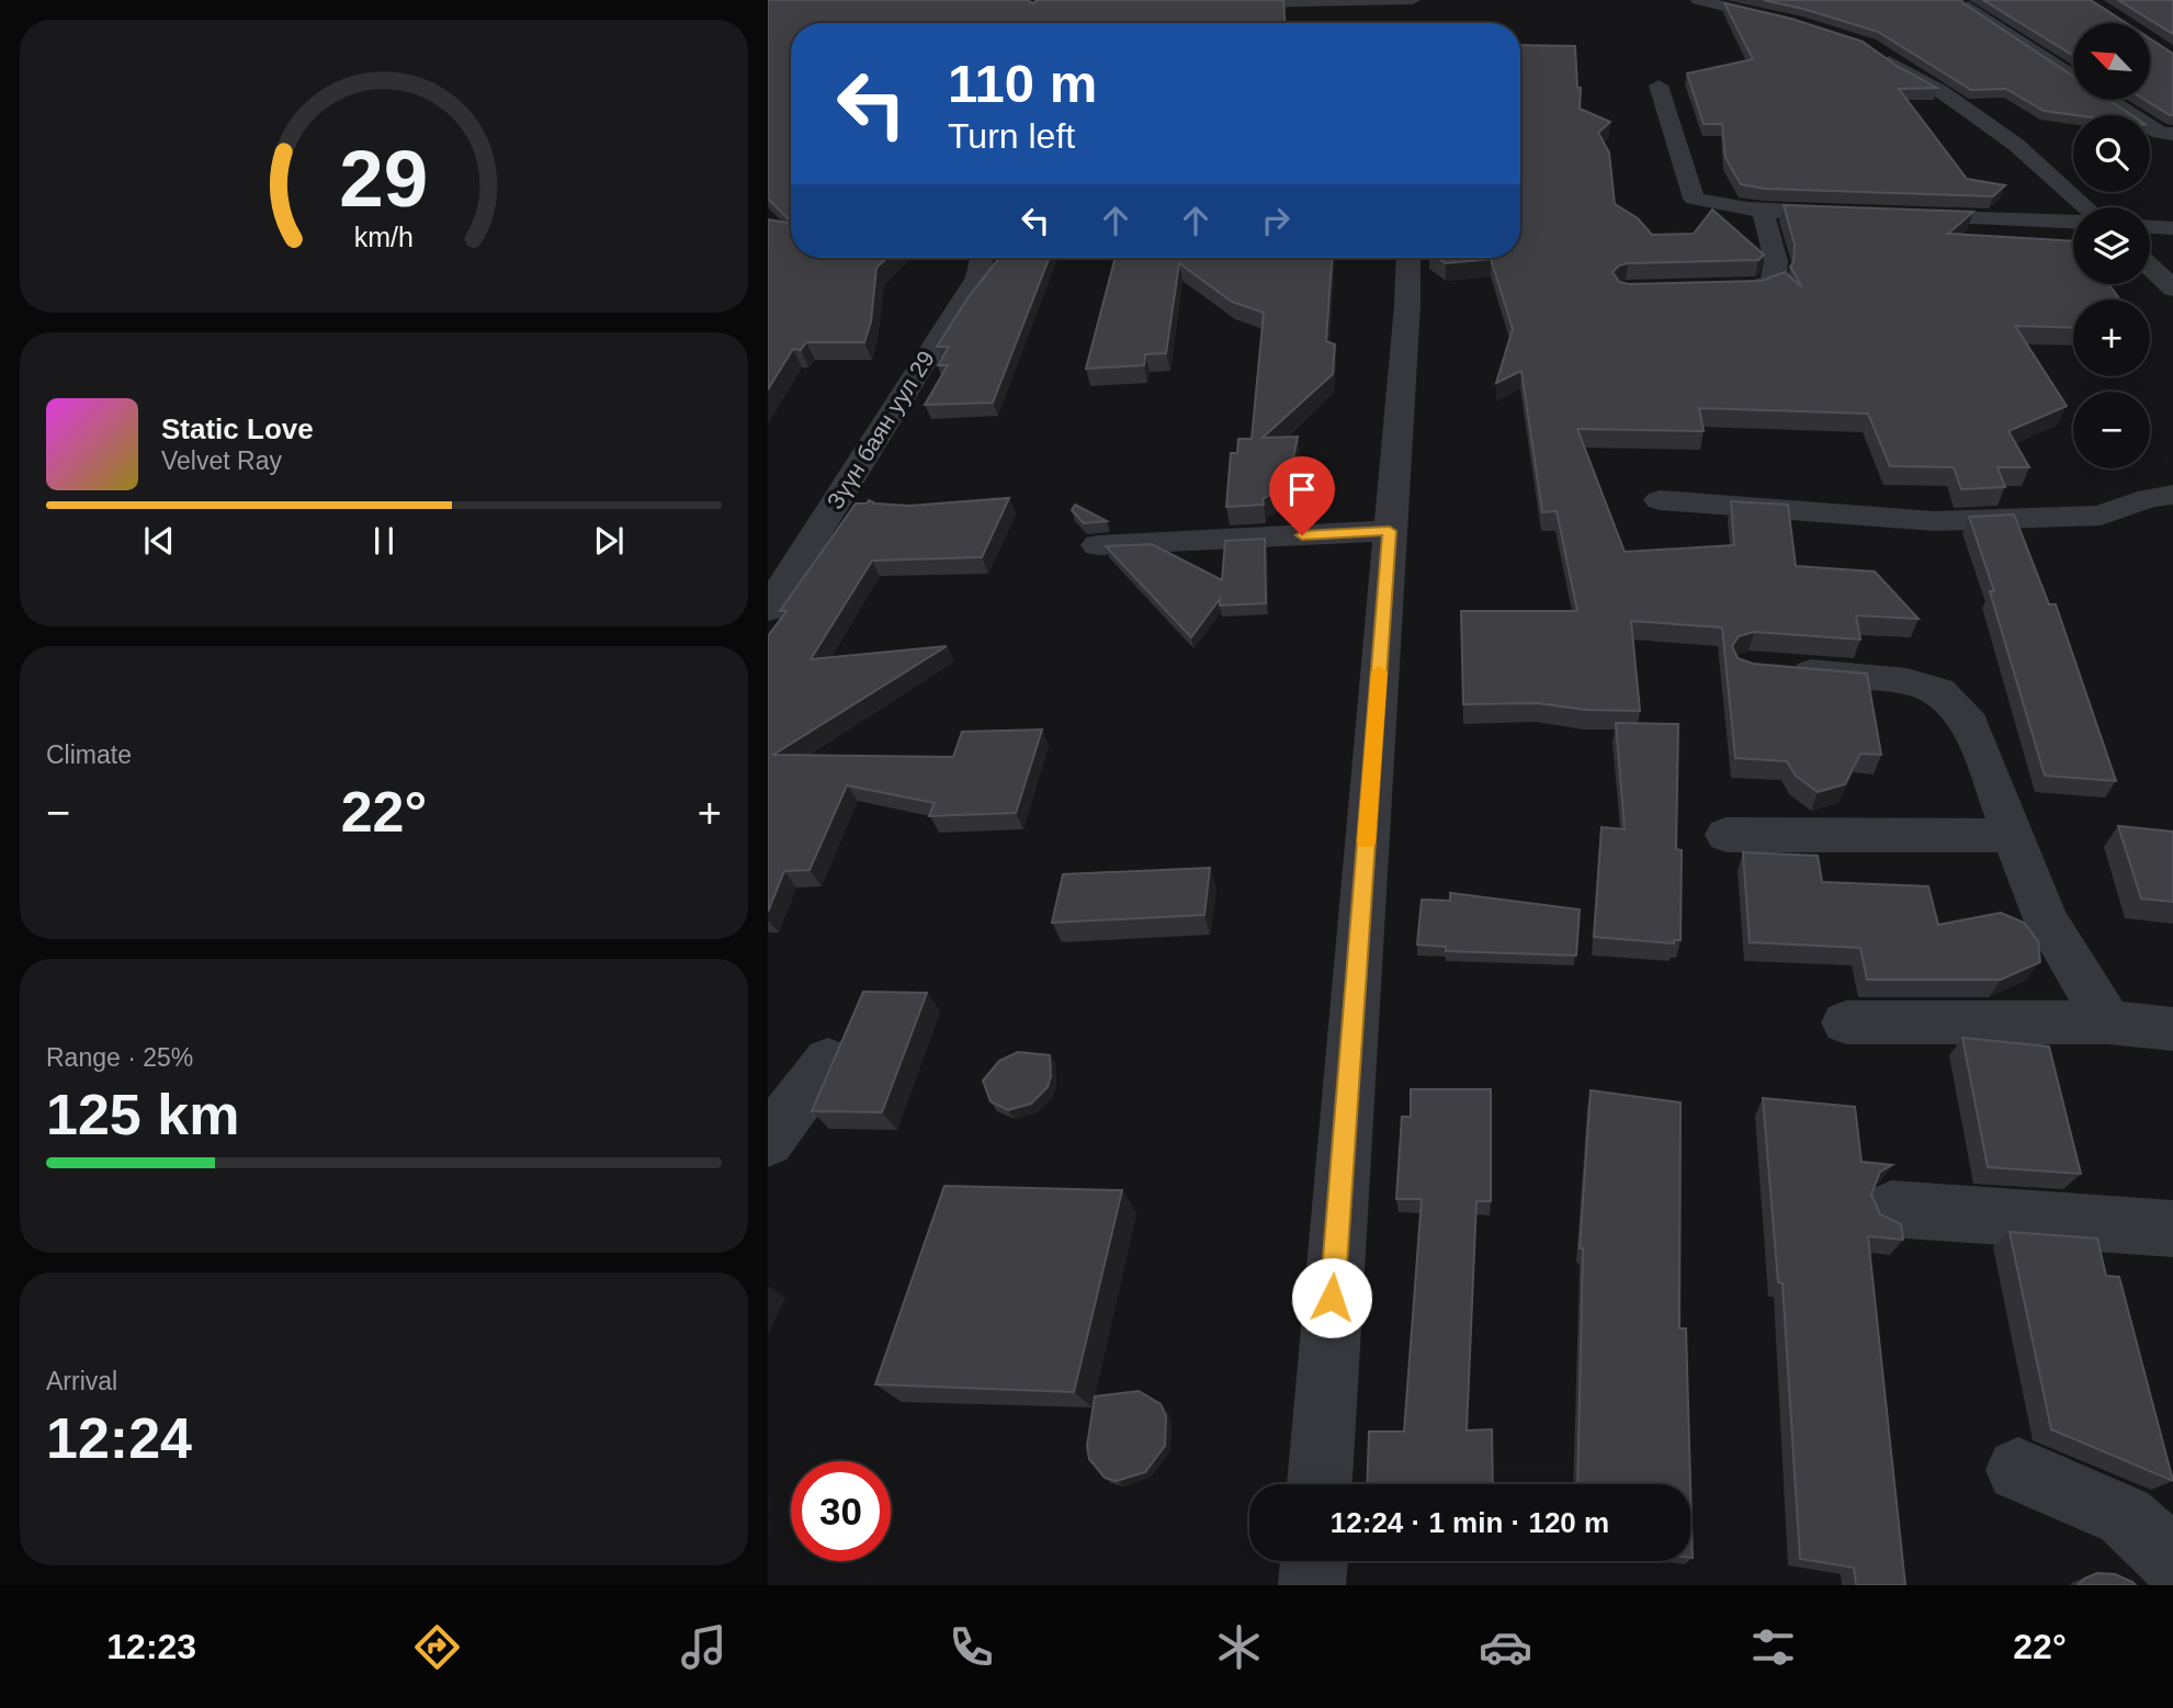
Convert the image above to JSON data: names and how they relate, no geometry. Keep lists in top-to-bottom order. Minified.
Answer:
{"streets":{"street":["Зүүн баян уул 29"]},"north":"top left","page":{"map_buttons":["+","−"],"turn":["110 m","Turn left"],"song":["Static Love","Velvet Ray"],"tile":["Climate",["Range · 25%","125 km"],["Arrival","12:24"]],"heat":["−","22°","+"],"limit":"30","trip":"12:24 · 1 min · 120 m","tabs":["12:23","22°"],"gauge":["29","km/h"]}}
